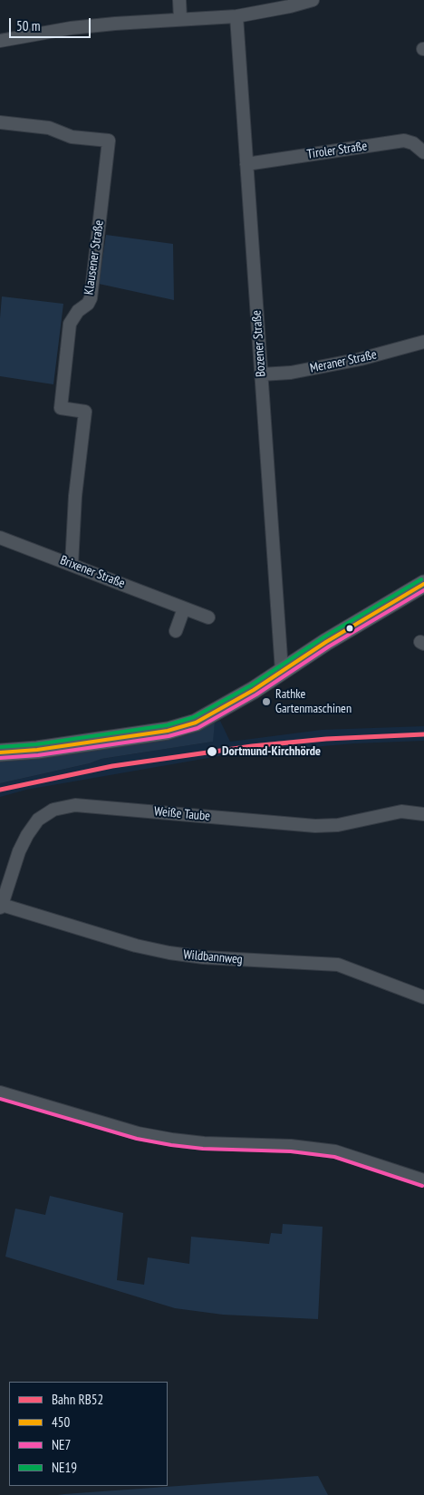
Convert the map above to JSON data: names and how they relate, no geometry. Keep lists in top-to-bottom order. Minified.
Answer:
{"streets":{"street":["Tiroler Straße","Klausener Straße","Bozener Straße","Meraner Straße","Brixener Straße","Weiße Taube","Wildbannweg"]},"crossings":[["Tiroler Straße","Bozener Straße"],["Klausener Straße","Brixener Straße"],["Bozener Straße","Meraner Straße"],["Weiße Taube","Wildbannweg"]],"places":["Rathke Gartenmaschinen","Dortmund-Kirchhörde"],"lines":["transit line NE19","transit line 450","transit line NE7","rail line RB52"],"legend":["Bahn RB52","450","NE7","NE19"],"scale_bar":"50 m"}
